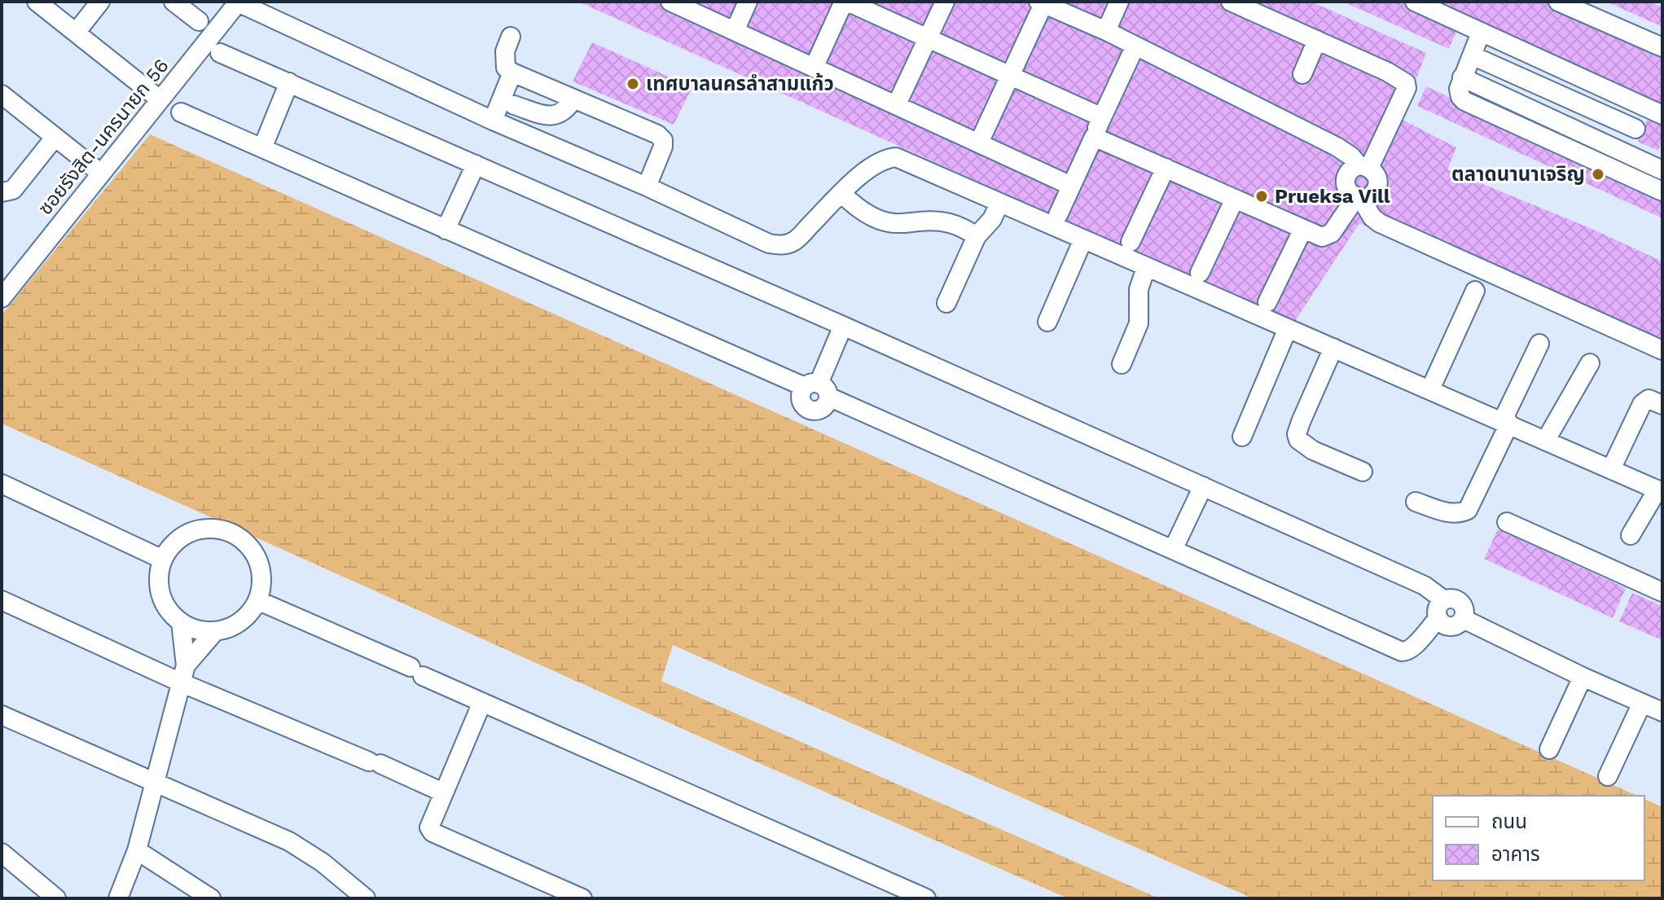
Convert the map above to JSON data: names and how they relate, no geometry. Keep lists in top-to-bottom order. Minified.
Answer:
{"streets":{"street":["ซอยรังสิต-นครนายก 56"]},"places":["เทศบาลนครลำสามแก้ว","ตลาดนานาเจริญ","Prueksa Vill"],"legend":["ถนน","อาคาร"]}
